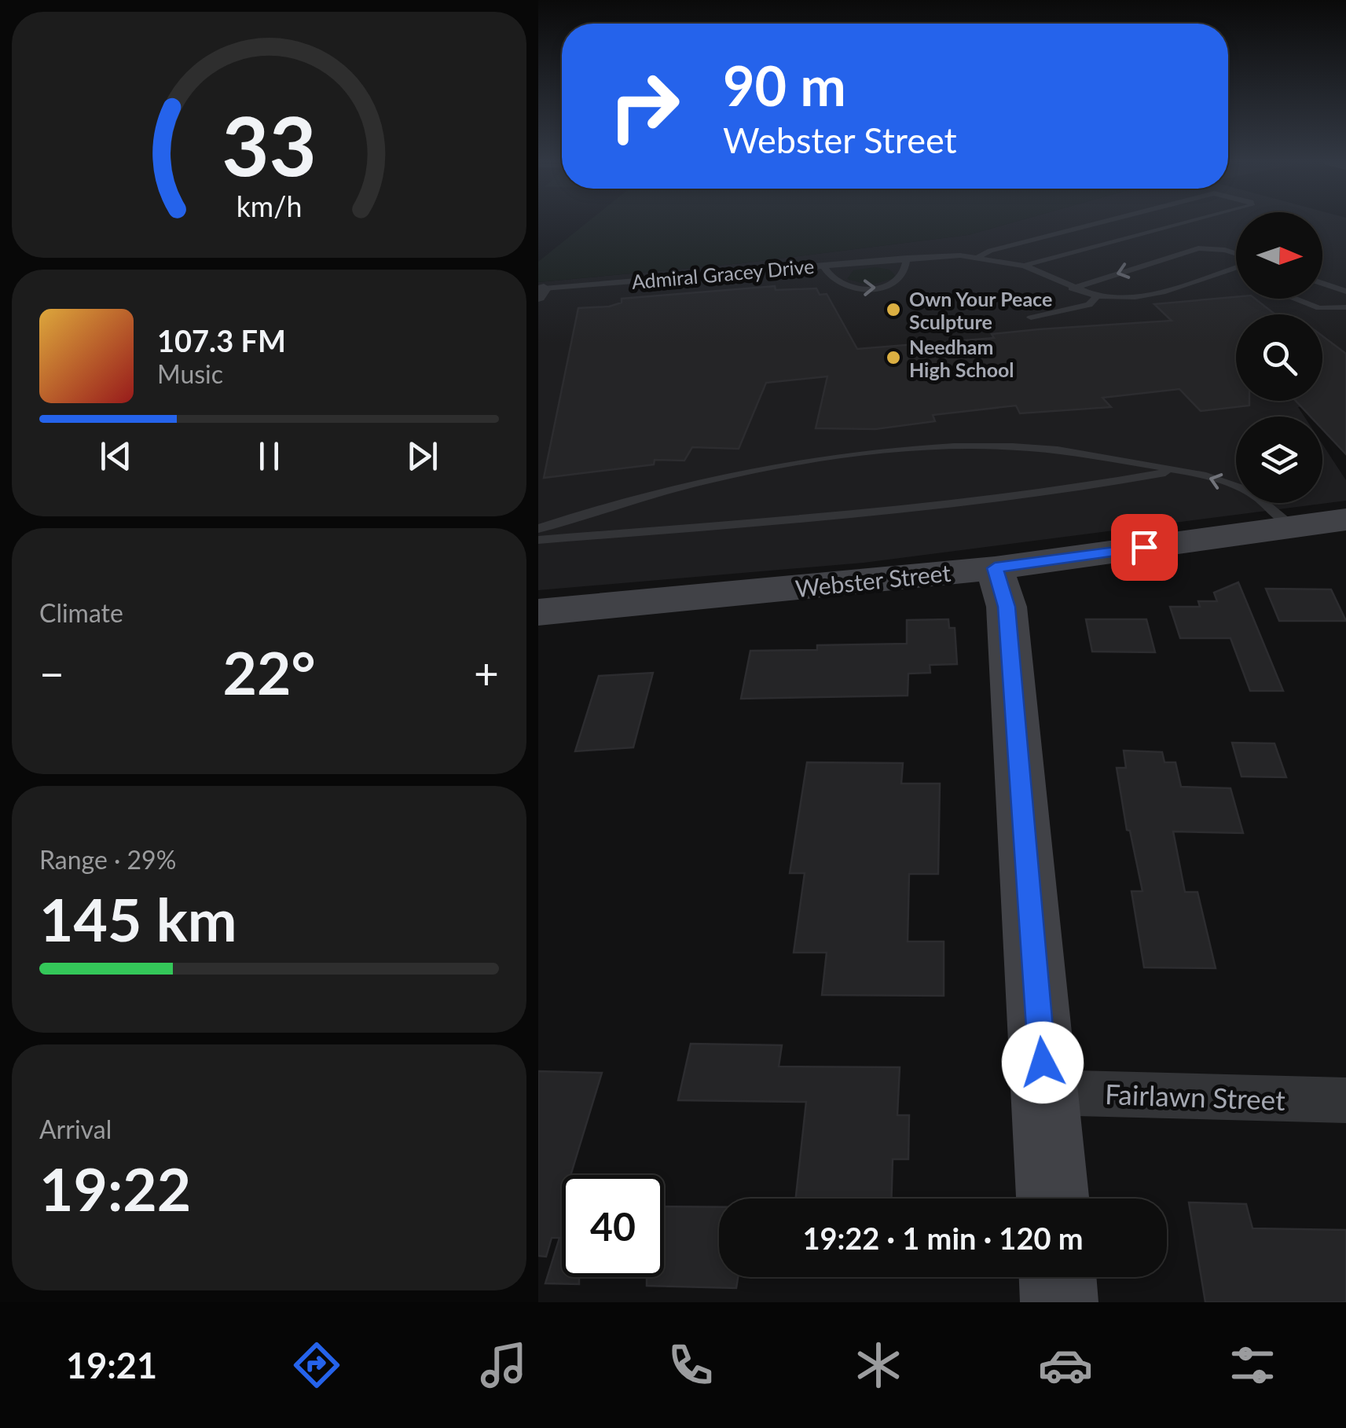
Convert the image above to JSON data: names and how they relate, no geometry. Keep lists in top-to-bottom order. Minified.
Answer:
{"streets":{"street":["Webster Street","Fairlawn Street"],"lane":["Admiral Gracey Drive"]},"places":["Own Your Peace Sculpture","Needham High School"],"north":"right","page":{"turn":["90 m","Webster Street"],"song":["107.3 FM","Music"],"tile":["Climate",["Range · 29%","145 km"],["Arrival","19:22"]],"heat":["−","22°","+"],"limit":"40","trip":"19:22 · 1 min · 120 m","tabs":"19:21","gauge":["33","km/h"]}}
